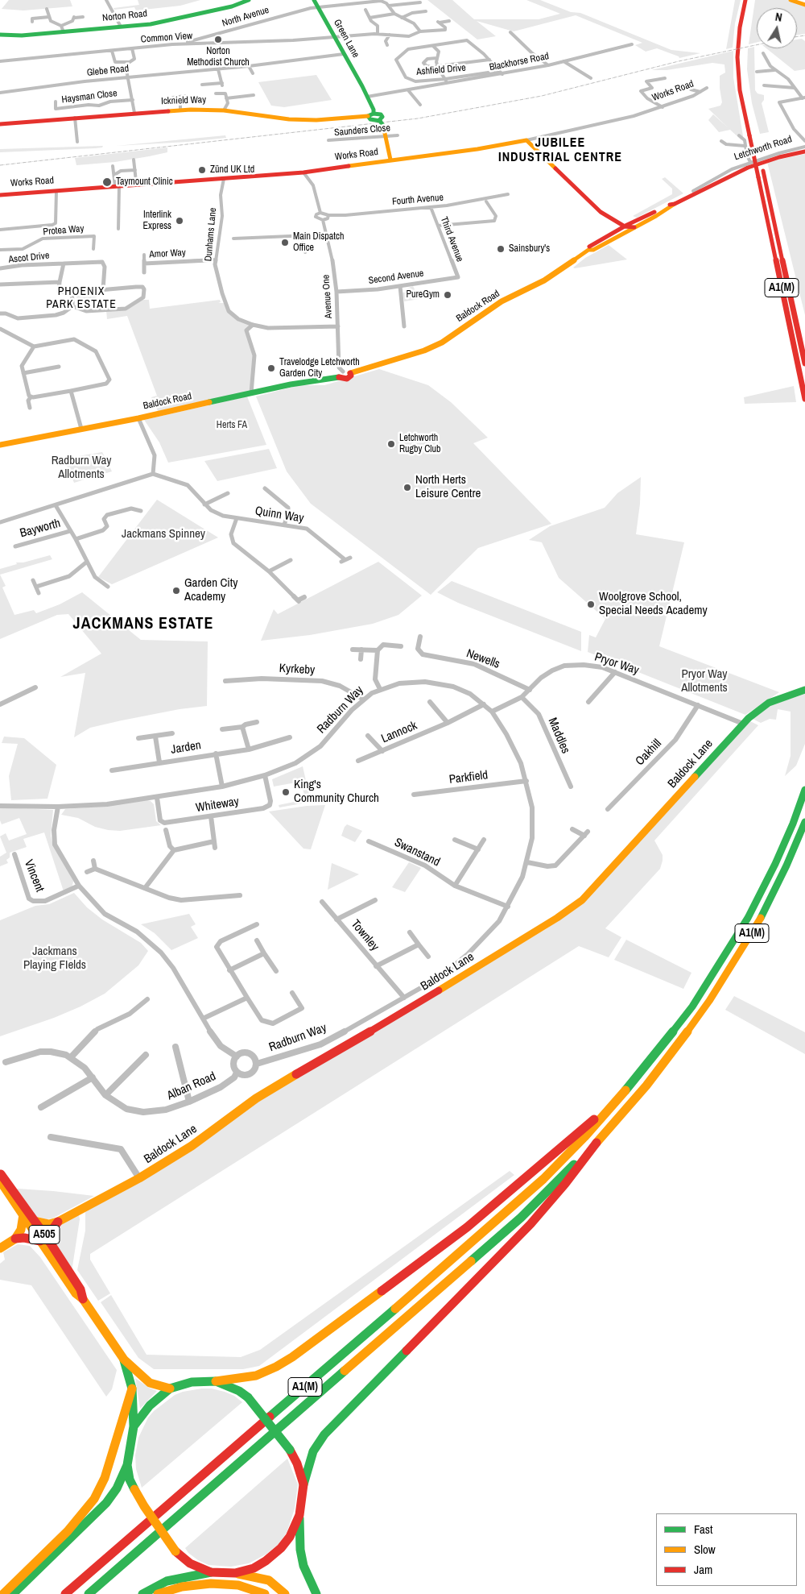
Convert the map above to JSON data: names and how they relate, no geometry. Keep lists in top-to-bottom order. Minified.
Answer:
{"streets":{"main road":["Norton Road","Green Lane","Works Road","Icknield Way","Letchworth Road","A1(M)","Baldock Road","Baldock Lane","A505"],"street":["North Avenue","Common View","Blackhorse Road","Ashfield Drive","Glebe Road","Haysman Close","Saunders Close","Fourth Avenue","Protea Way","Dunhams Lane","Third Avenue","Amor Way","Ascot Drive","Second Avenue","Avenue One","Quinn Way","Bayworth","Newells","Pryor Way","Kyrkeby","Radburn Way","Lannock","Maddles","Jarden","Oakhill","Parkfield","Whiteway","Swanstand","Vincent","Townley","Alban Road"]},"crossings":[["North Avenue","Common View"],["North Avenue","Green Lane"],["Common View","Green Lane"],["Green Lane","Blackhorse Road"],["Green Lane","Glebe Road"],["Green Lane","Works Road"],["Green Lane","Icknield Way"],["Green Lane","Saunders Close"],["Blackhorse Road","Ashfield Drive"],["Works Road","Dunhams Lane"],["Letchworth Road","Baldock Road"],["Fourth Avenue","Third Avenue"],["Dunhams Lane","Amor Way"],["Dunhams Lane","Avenue One"],["Third Avenue","Second Avenue"],["Second Avenue","Avenue One"],["Avenue One","Baldock Road"],["Newells","Pryor Way"],["Pryor Way","Radburn Way"],["Pryor Way","Maddles"],["Pryor Way","Oakhill"],["Pryor Way","Baldock Lane"],["Kyrkeby","Radburn Way"],["Radburn Way","Lannock"],["Radburn Way","Jarden"],["Radburn Way","Parkfield"],["Radburn Way","Whiteway"],["Radburn Way","Swanstand"],["Radburn Way","Townley"],["Radburn Way","Alban Road"],["Baldock Lane","A505"]],"districts":["JUBILEE INDUSTRIAL CENTRE","PHOENIX PARK ESTATE","JACKMANS ESTATE"],"parks":["Herts FA","Radburn Way Allotments","Jackmans Spinney","Pryor Way Allotments","Jackmans Playing FIelds"],"places":["Norton Methodist Church","Zünd UK Ltd","Taymount Clinic","Interlink Express","Main Dispatch Office","Sainsbury's","PureGym","Travelodge Letchworth Garden City","Letchworth Rugby Club","North Herts Leisure Centre","Garden City Academy","Woolgrove School, Special Needs Academy","King's Community Church"],"legend":["Fast","Slow","Jam"],"north":"top"}
